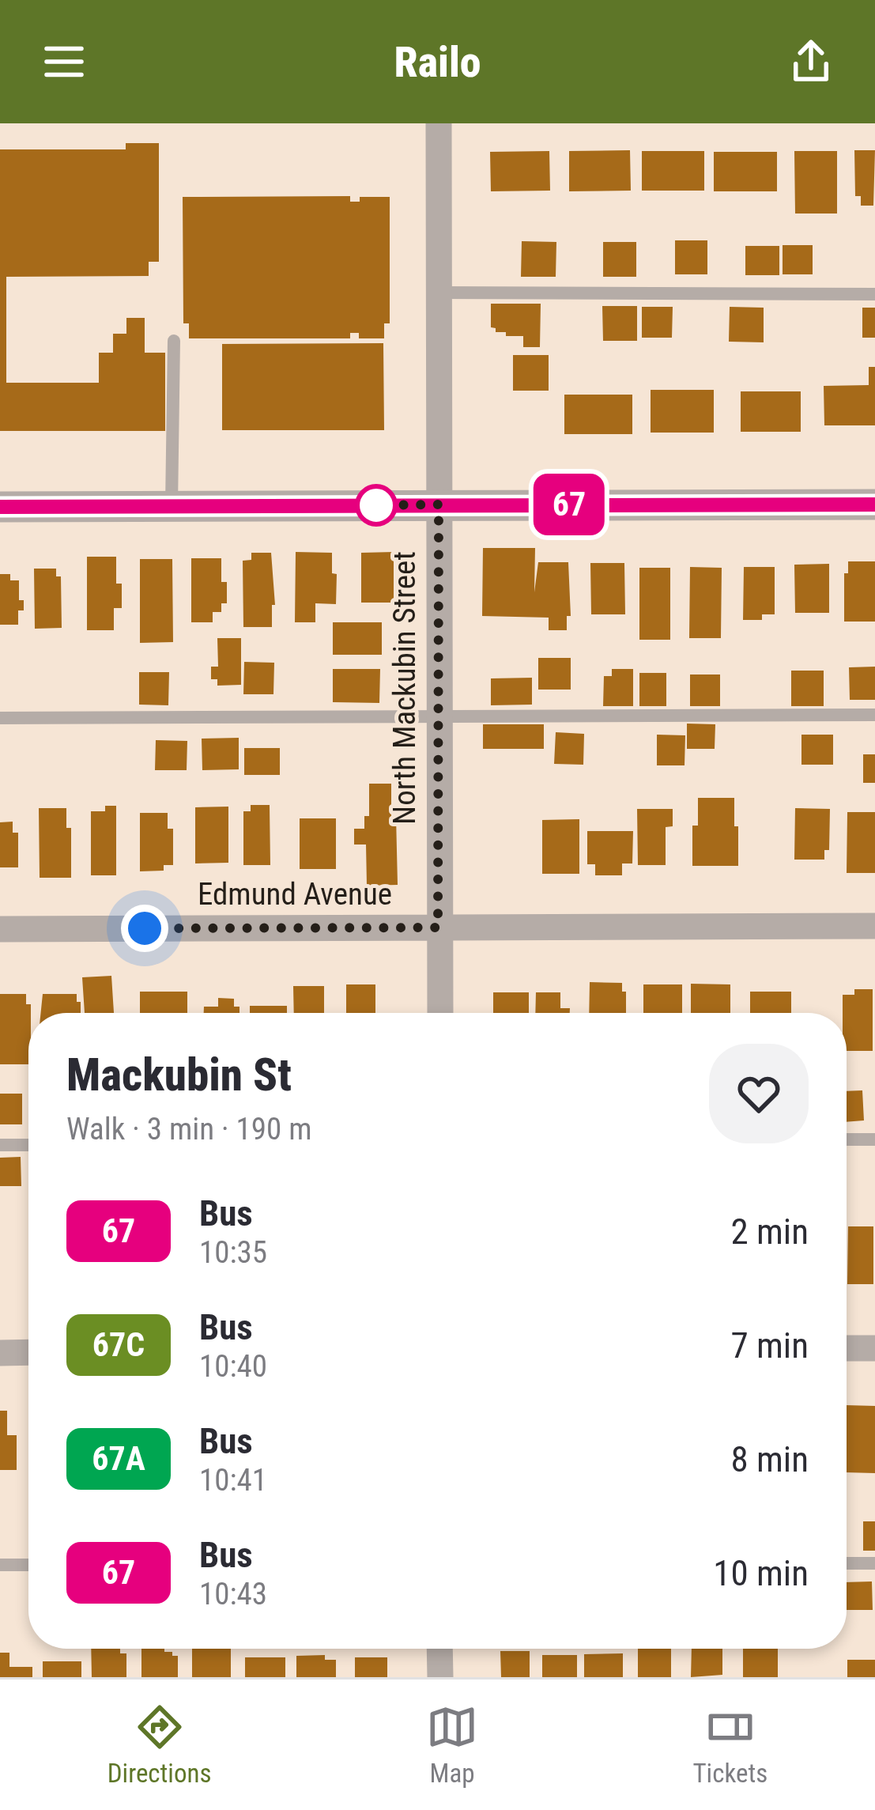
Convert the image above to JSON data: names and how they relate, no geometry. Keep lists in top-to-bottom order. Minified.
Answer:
{"streets":{"street":["North Mackubin Street","Edmund Avenue"]},"crossings":[["North Mackubin Street","Edmund Avenue"]],"lines":["bus line 67"],"page":{"header":"Railo","on_map":"67","heading":["Mackubin St","Walk · 3 min · 190 m"],"list":[{"mark":"67","name":"Bus","note":"10:35","value":"2 min"},{"mark":"67C","name":"Bus","note":"10:40","value":"7 min"},{"mark":"67A","name":"Bus","note":"10:41","value":"8 min"},{"mark":"67","name":"Bus","note":"10:43","value":"10 min"}],"tabs":["Directions","Map","Tickets"]}}
